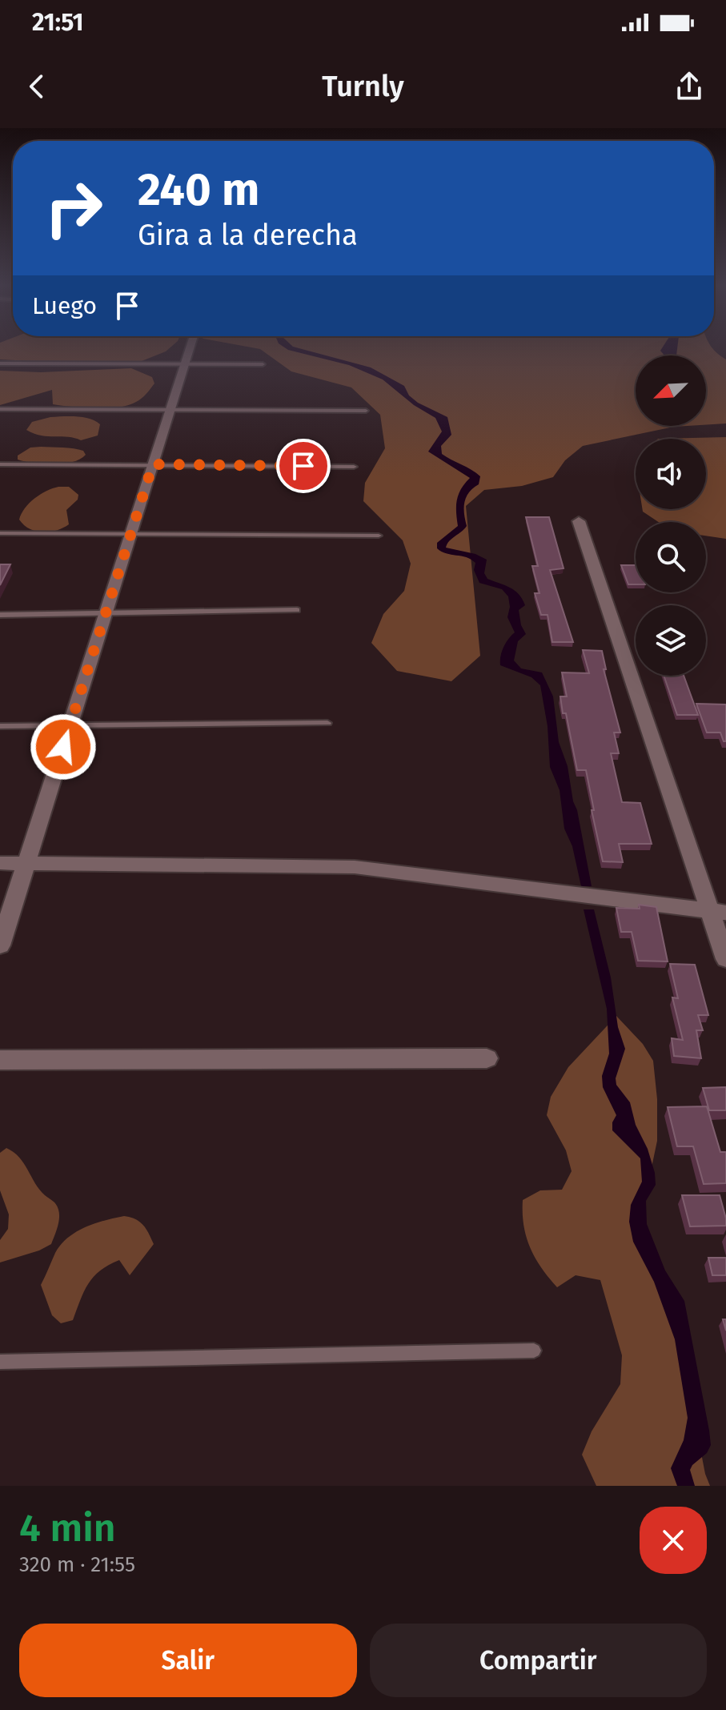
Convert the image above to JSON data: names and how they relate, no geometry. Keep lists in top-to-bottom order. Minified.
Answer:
{"north":"bottom left","page":{"status":"21:51","header":"Turnly","turn":["240 m","Gira a la derecha"],"then":"Luego","heading":["4 min","320 m · 21:55"],"buttons":["Salir","Compartir"]}}
